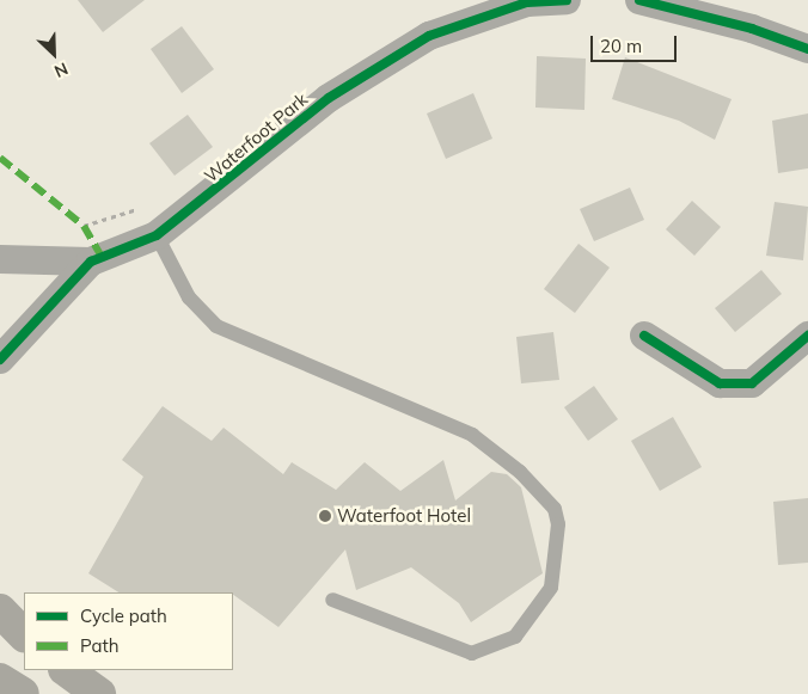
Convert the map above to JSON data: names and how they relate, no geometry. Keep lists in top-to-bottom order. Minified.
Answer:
{"streets":{"street":["Waterfoot Park"]},"places":["Waterfoot Hotel"],"legend":["Cycle path","Path"],"scale_bar":"20 m","north":"bottom right"}
